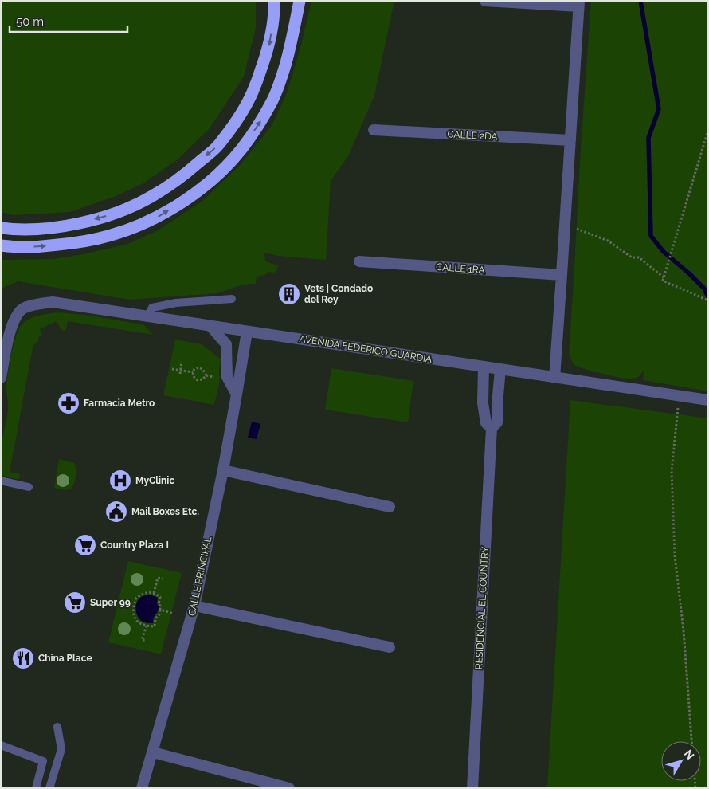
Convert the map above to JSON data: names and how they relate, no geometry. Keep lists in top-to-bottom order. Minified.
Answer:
{"streets":{"street":["CALLE 2DA","CALLE 1RA","AVENIDA FEDERICO GUARDIA","CALLE PRINCIPAL","RESIDENCIAL EL COUNTRY"]},"crossings":[["AVENIDA FEDERICO GUARDIA","CALLE PRINCIPAL"],["AVENIDA FEDERICO GUARDIA","RESIDENCIAL EL COUNTRY"]],"places":{"building":["Vets | Condado del Rey"],"pharmacy":["Farmacia Metro"],"hospital":["MyClinic"],"public building":["Mail Boxes Etc."],"supermarket":["Country Plaza I","Super 99"],"restaurant":["China Place"]},"scale_bar":"50 m","north":"top right"}
